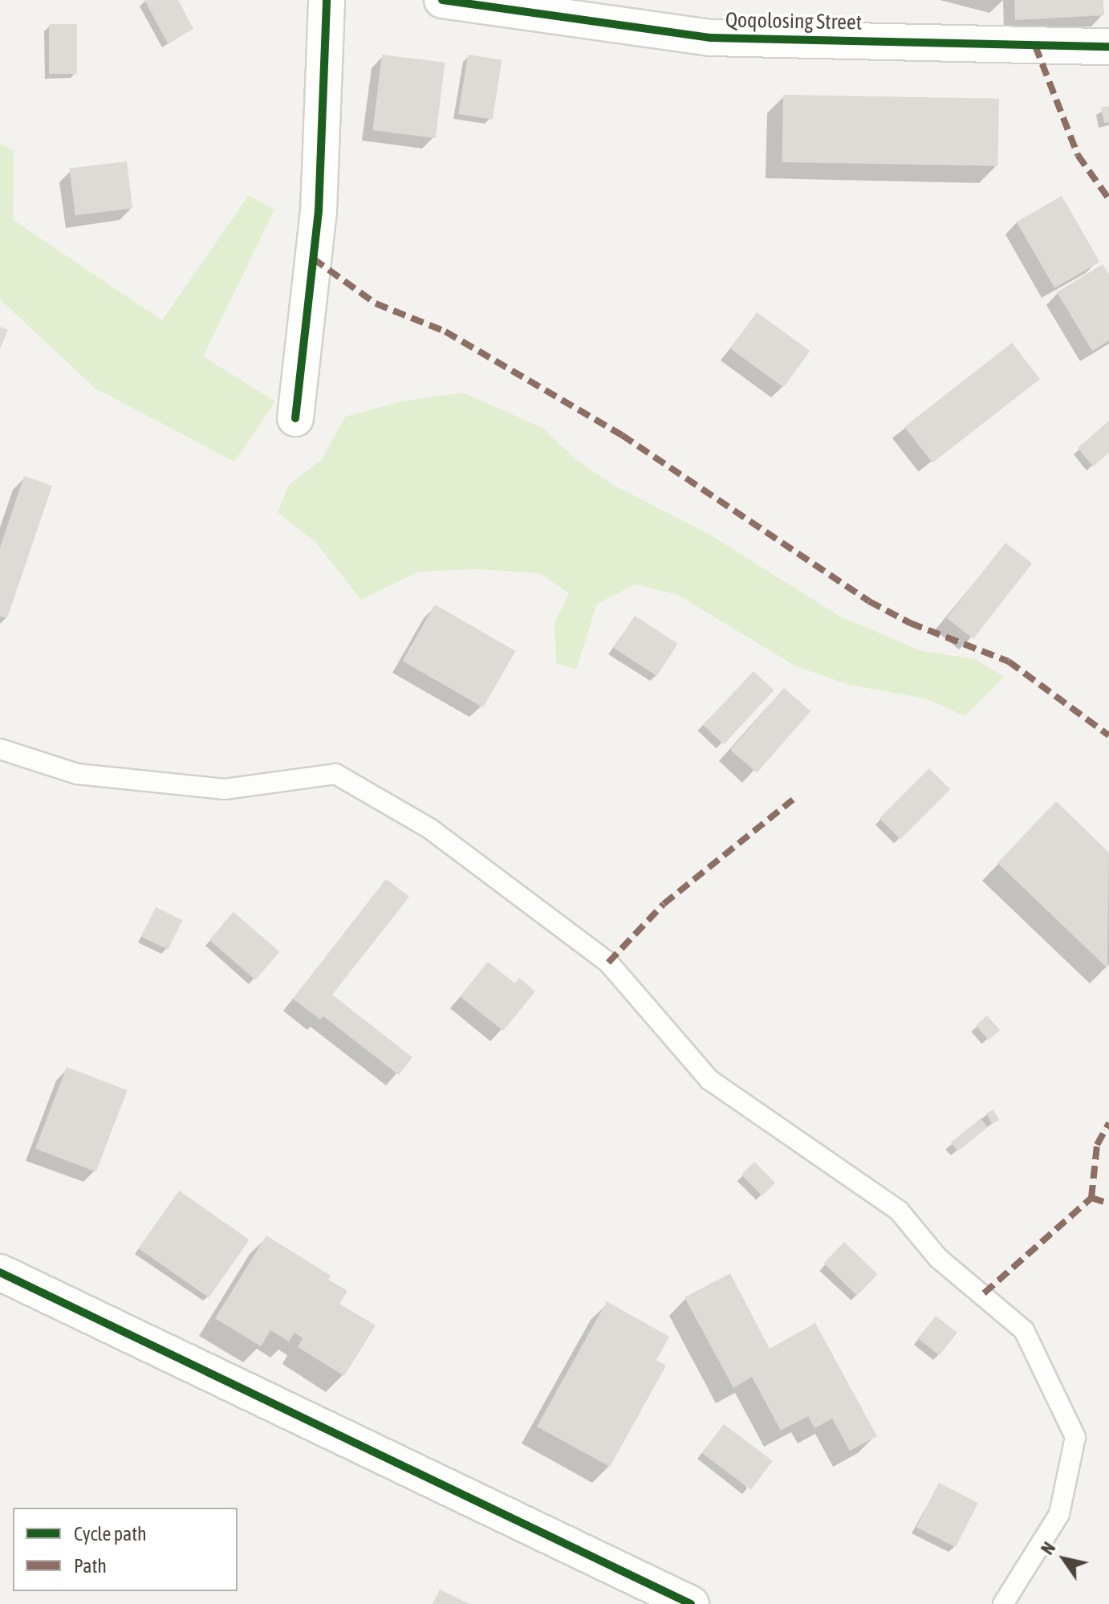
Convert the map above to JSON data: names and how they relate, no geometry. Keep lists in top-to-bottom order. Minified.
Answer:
{"streets":{"street":["Qoqolosing Street"]},"legend":["Cycle path","Path"],"north":"top left"}
